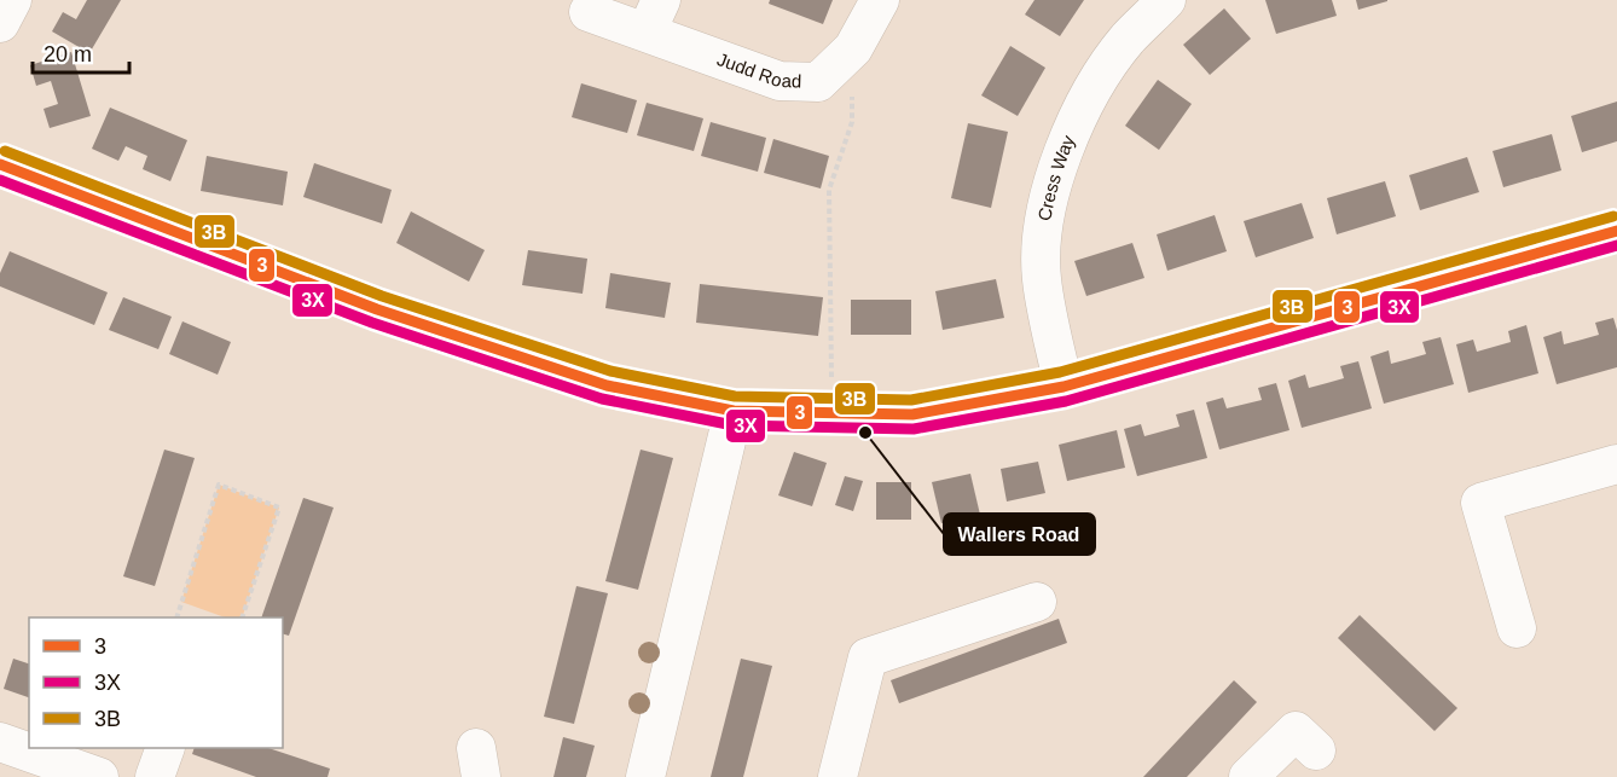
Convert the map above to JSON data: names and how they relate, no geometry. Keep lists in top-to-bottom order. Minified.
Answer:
{"streets":{"street":["Judd Road","Cress Way"]},"places":["Wallers Road"],"lines":["transit line 3B","transit line 3","transit line 3X"],"legend":["3","3X","3B"],"scale_bar":"20 m"}
